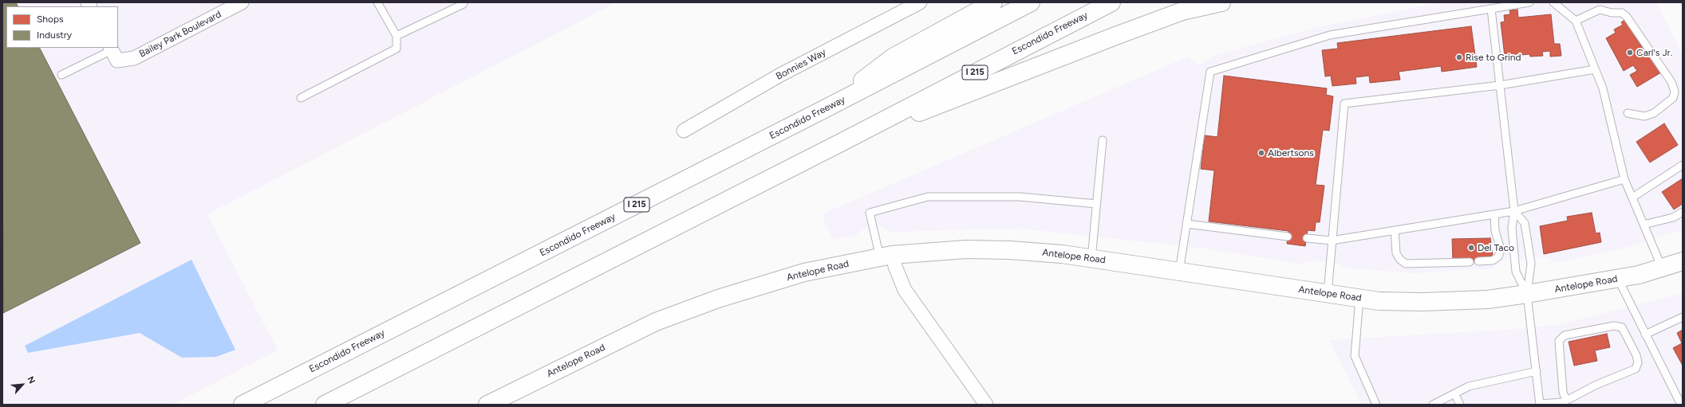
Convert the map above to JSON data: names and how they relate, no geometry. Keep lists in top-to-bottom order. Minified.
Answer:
{"streets":{"main road":["Escondido Freeway","I 215","Antelope Road"],"street":["Bailey Park Boulevard","Bonnies Way"]},"places":["Carl's Jr.","Rise to Grind","Albertsons","Del Taco"],"legend":["Shops","Industry"],"north":"top right"}
